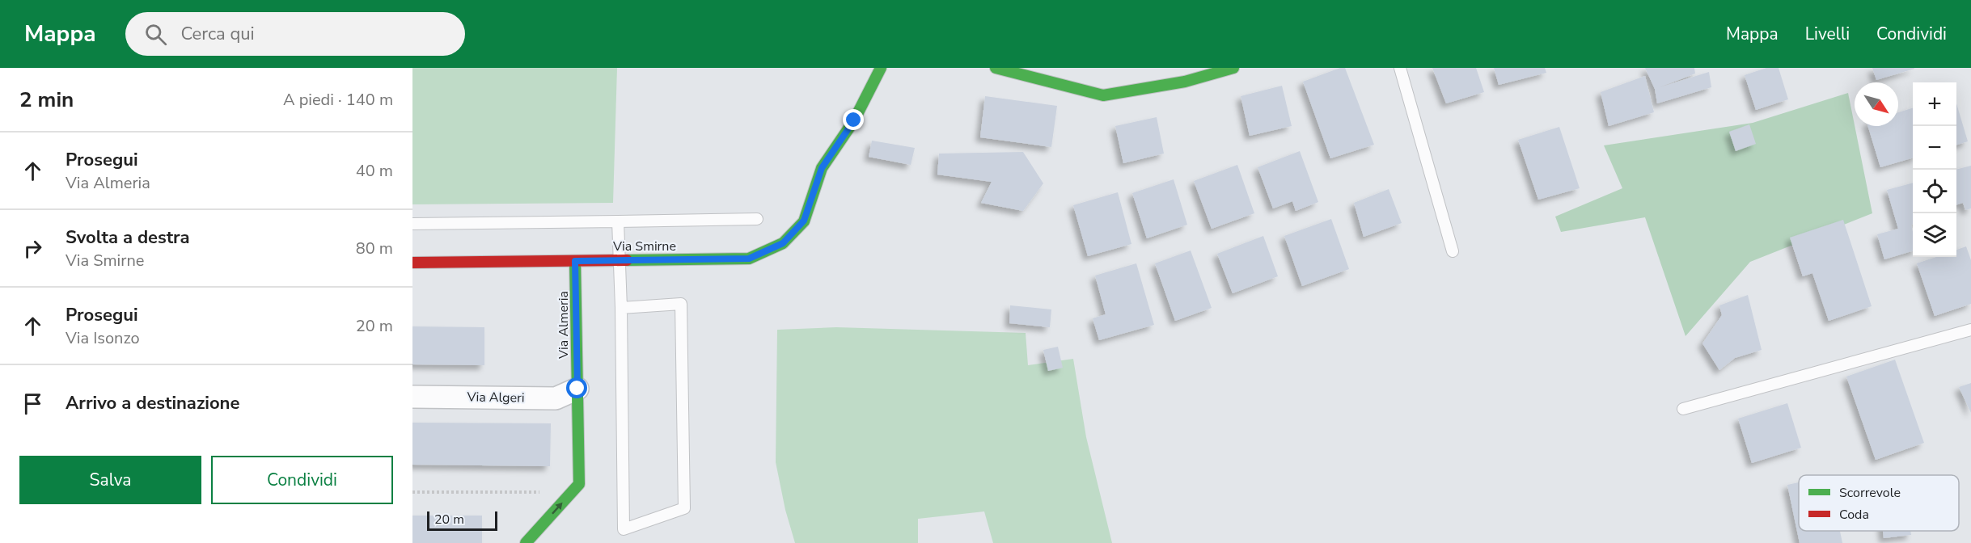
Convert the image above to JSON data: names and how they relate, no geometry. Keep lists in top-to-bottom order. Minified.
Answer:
{"streets":{"street":["Via Smirne","Via Almeria","Via Algeri"]},"crossings":[["Via Smirne","Via Almeria"],["Via Almeria","Via Algeri"]],"one_way":["Via Almeria"],"legend":["Scorrevole","Coda"],"scale_bar":"20 m","north":"bottom right","page":{"header":"Mappa","search":"Cerca qui","nav":["Mappa","Livelli","Condividi"],"heading":["2 min","A piedi · 140 m"],"map_buttons":["+","−"],"list":[["Prosegui","Via Almeria","40 m"],["Svolta a destra","Via Smirne","80 m"],["Prosegui","Via Isonzo","20 m"],"Arrivo a destinazione"],"buttons":["Salva","Condividi"],"scale":"20 m"}}
